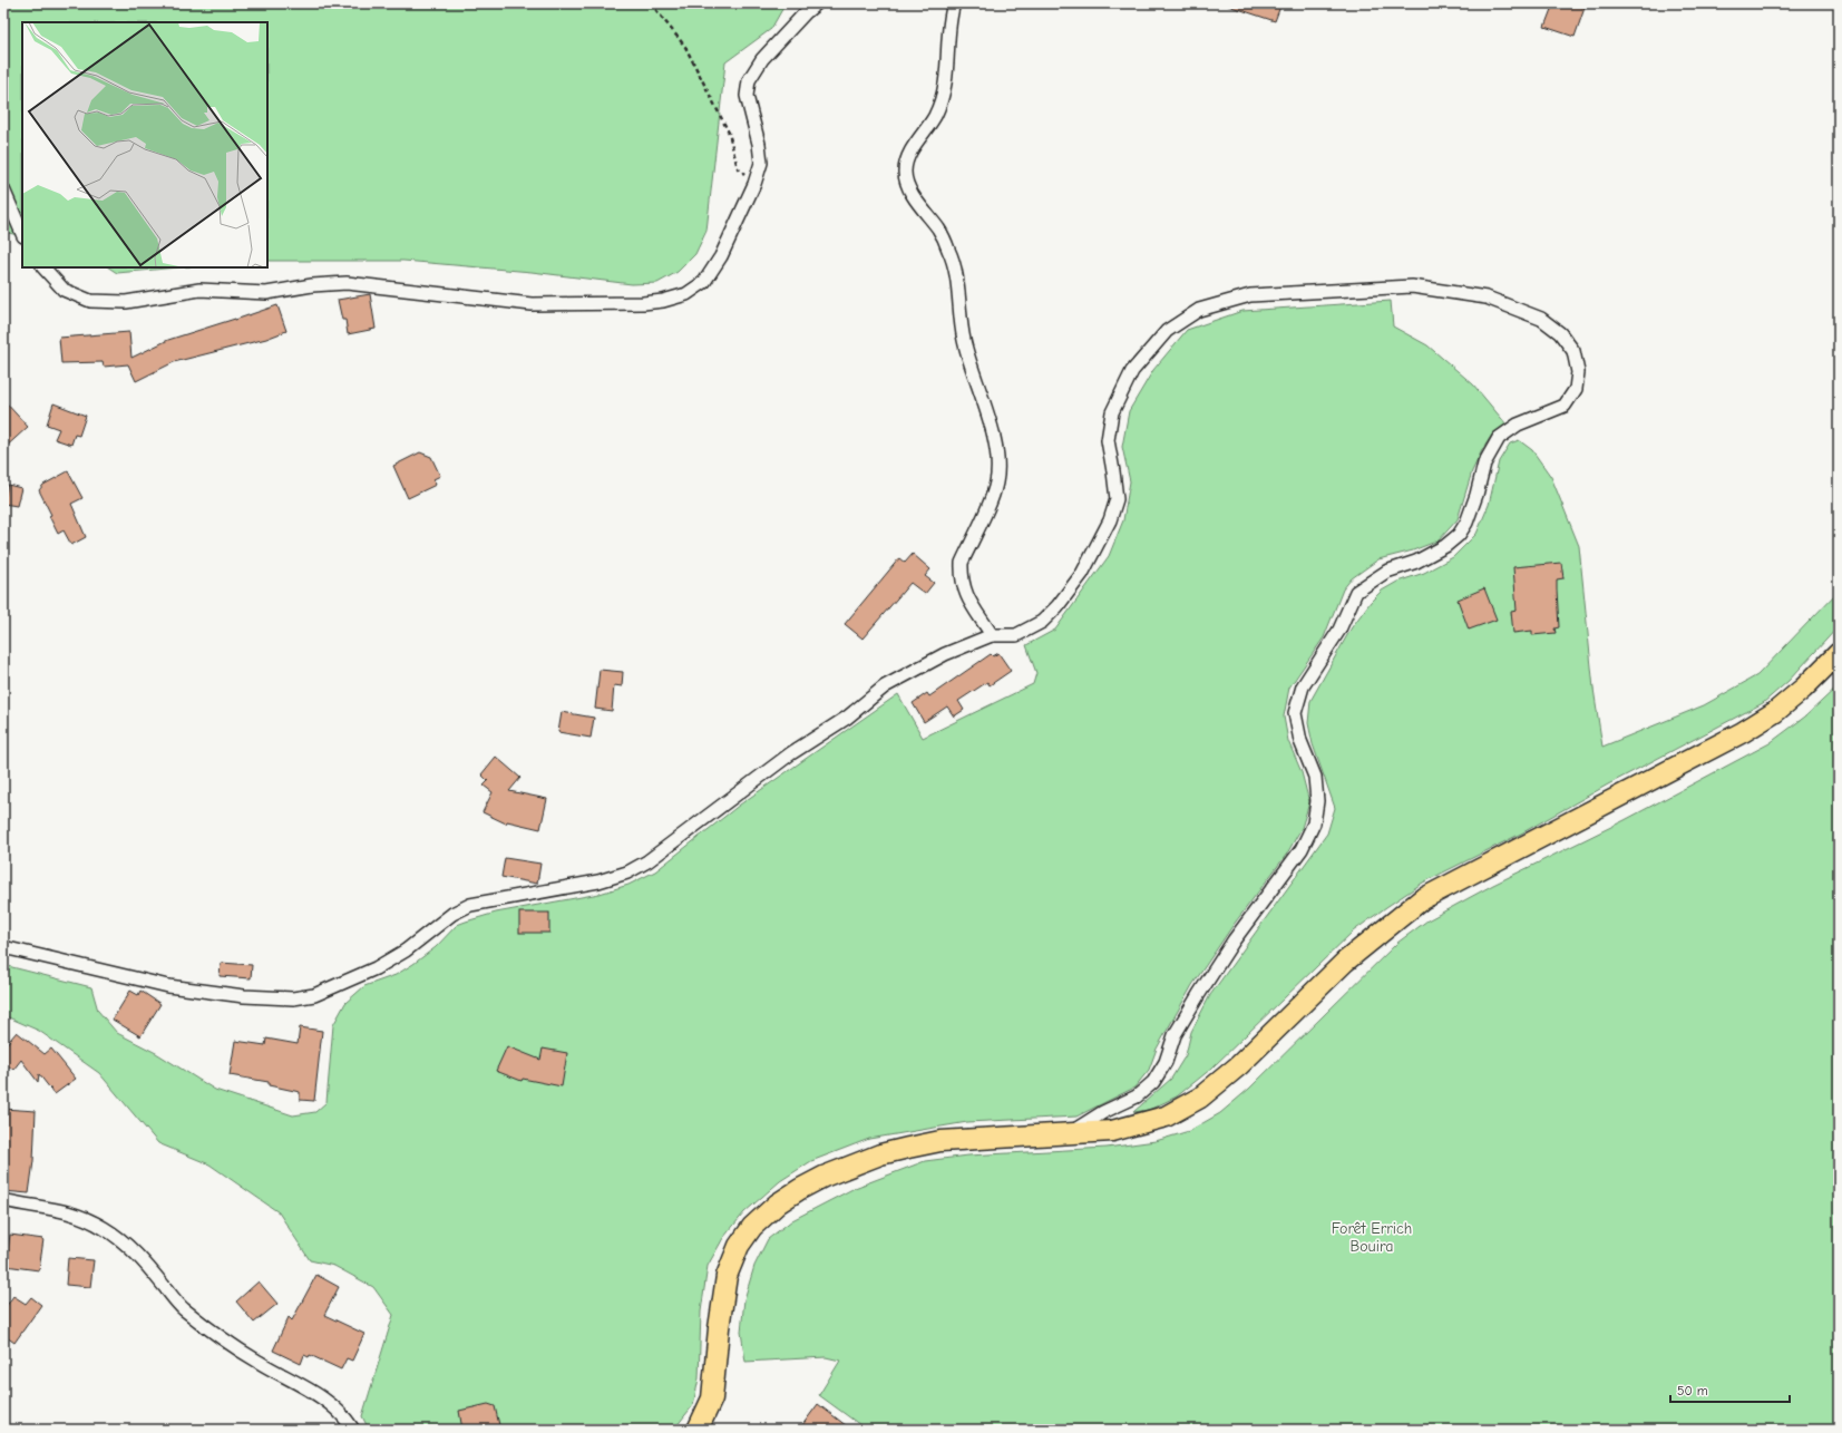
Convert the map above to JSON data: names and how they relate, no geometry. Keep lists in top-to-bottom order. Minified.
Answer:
{"parks":["Forêt Errich Bouira"],"scale_bar":"50 m"}
